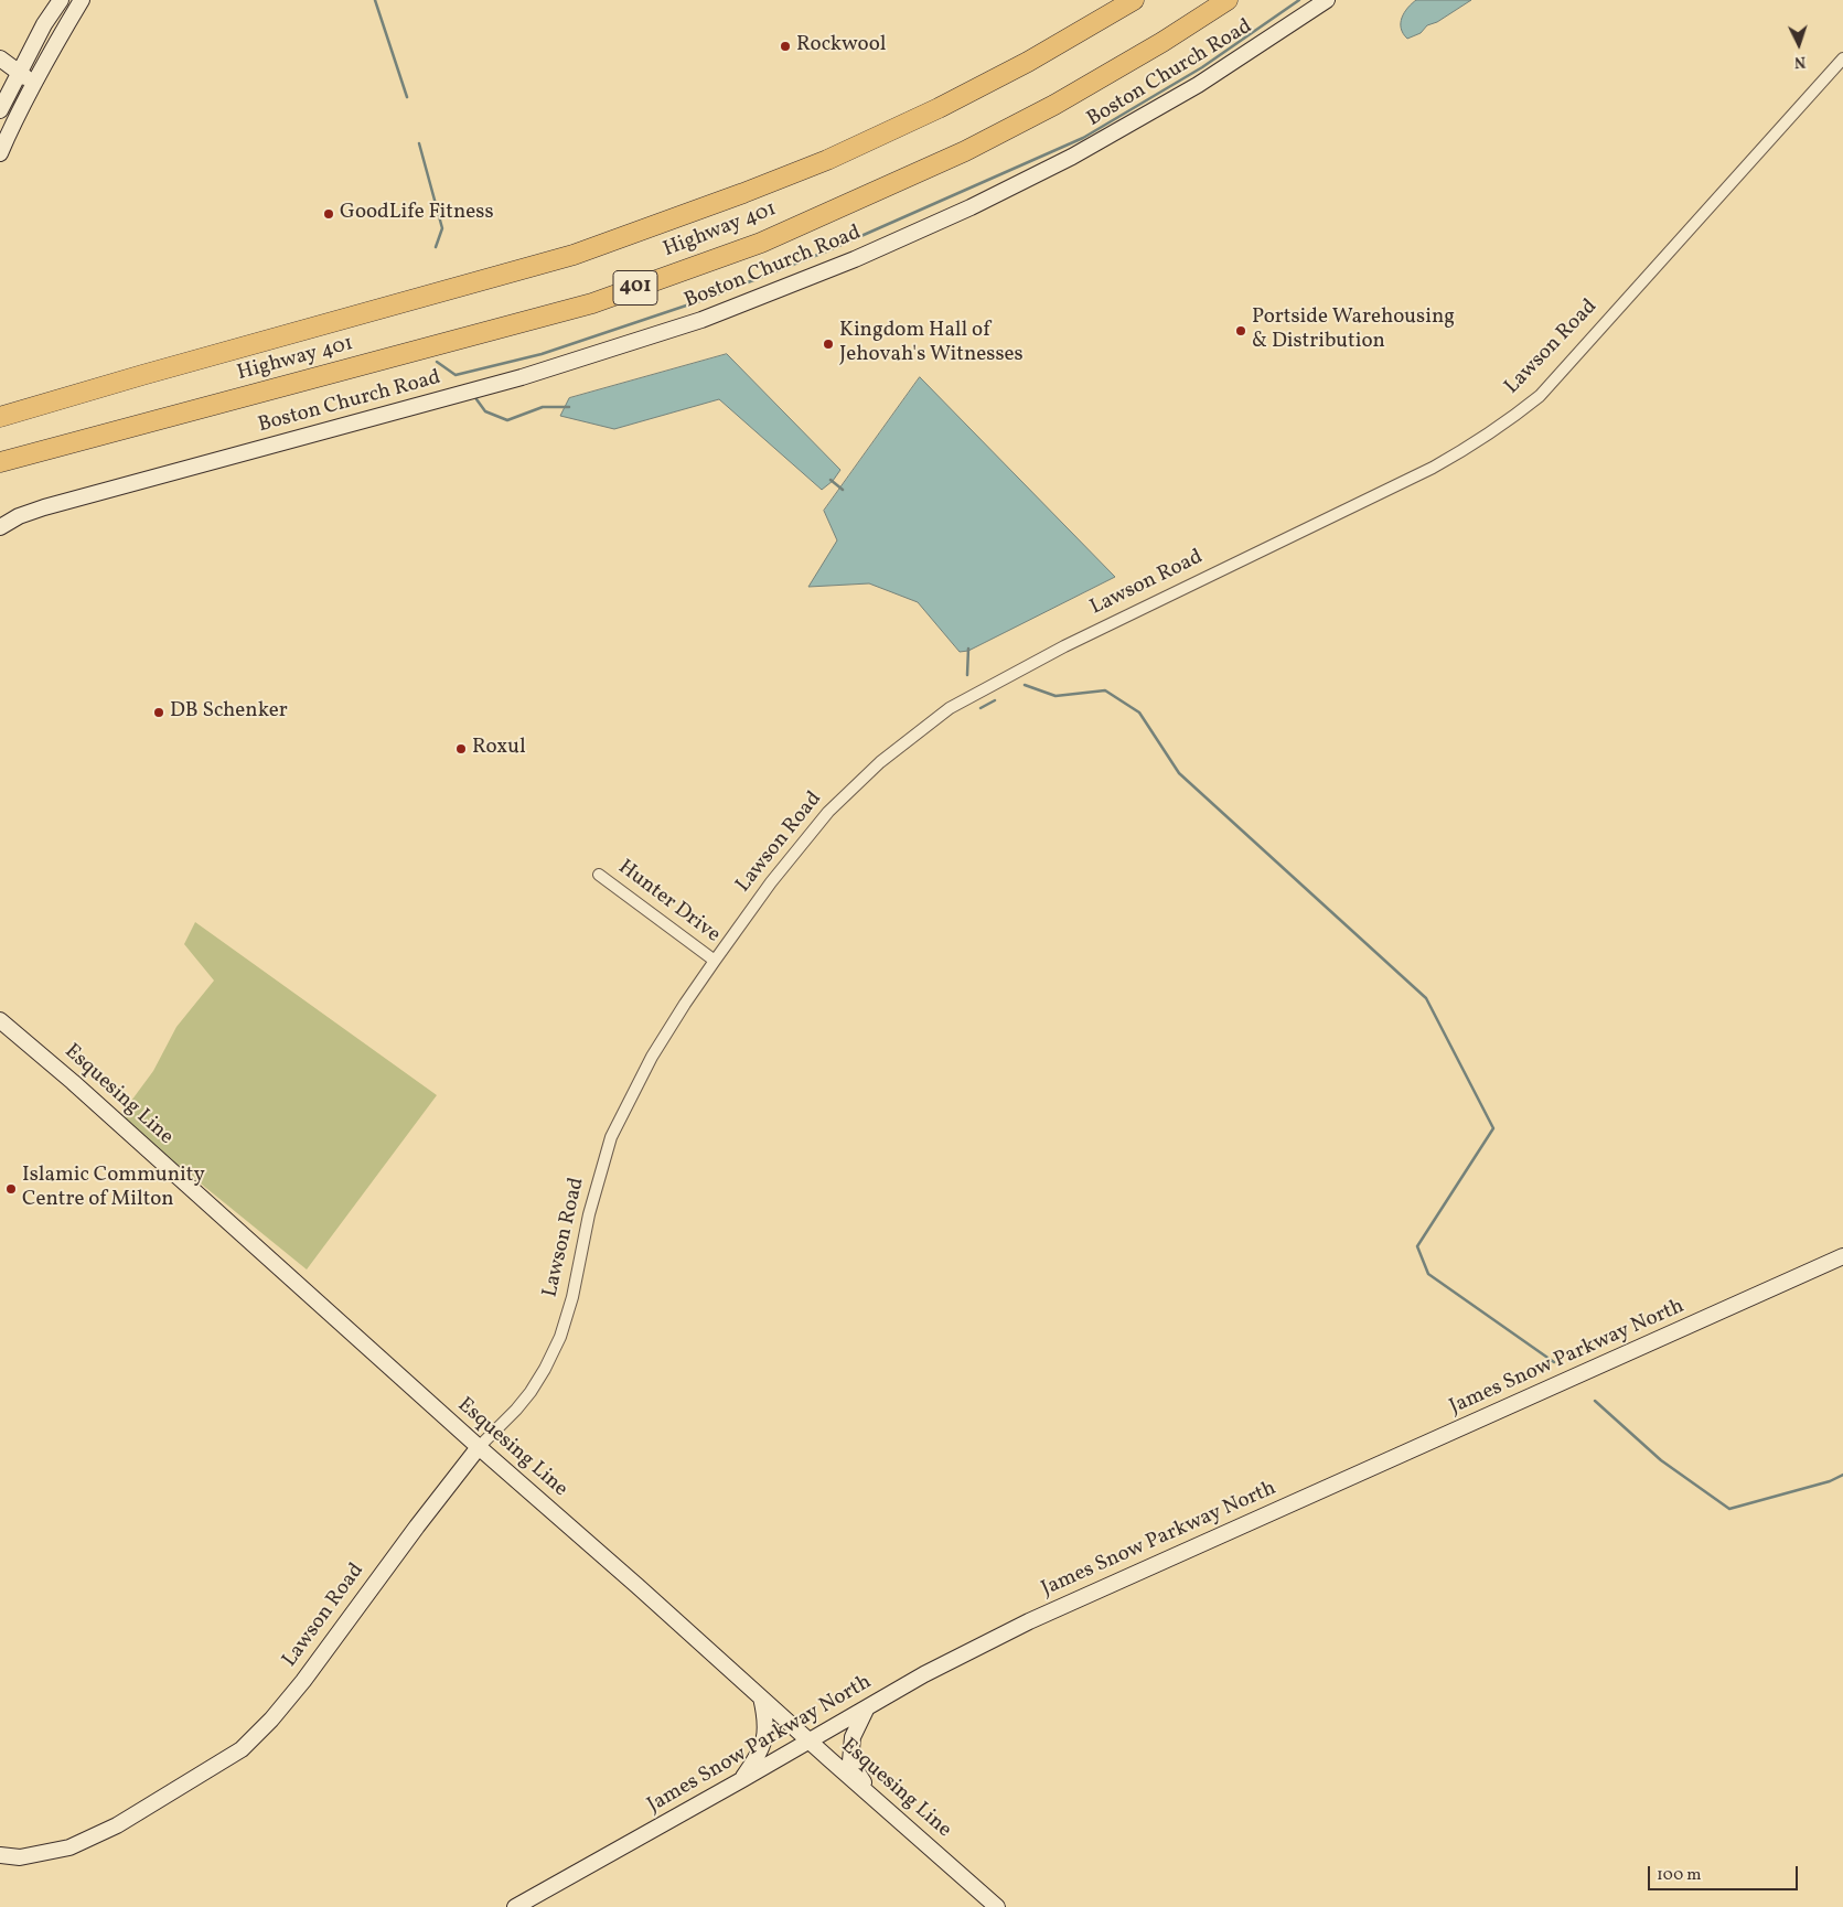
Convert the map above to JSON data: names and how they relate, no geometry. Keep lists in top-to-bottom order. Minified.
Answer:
{"streets":{"highway":["Highway 401","401"],"street":["Boston Church Road","Lawson Road","Hunter Drive","Esquesing Line","James Snow Parkway North"]},"crossings":[["Lawson Road","Hunter Drive"],["Lawson Road","Esquesing Line"],["Esquesing Line","James Snow Parkway North"]],"places":["Rockwool","GoodLife Fitness","Portside Warehousing & Distribution","Kingdom Hall of Jehovah's Witnesses","DB Schenker","Roxul","Islamic Community Centre of Milton"],"scale_bar":"100 m","north":"bottom"}
